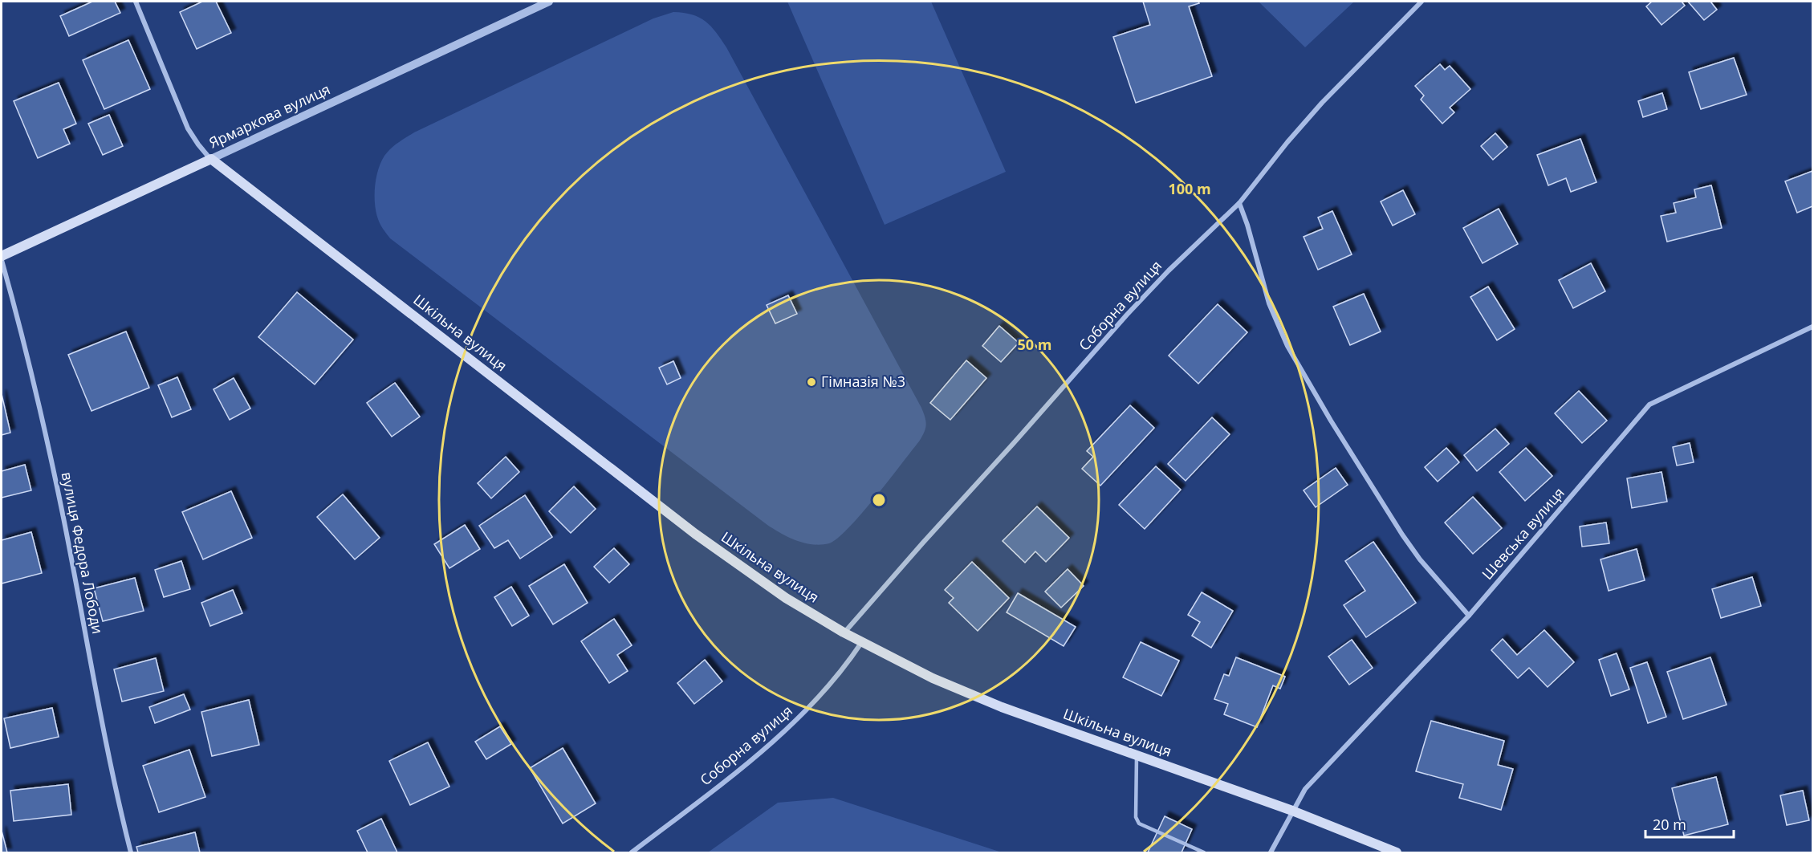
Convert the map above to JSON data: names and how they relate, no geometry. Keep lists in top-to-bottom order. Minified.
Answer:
{"streets":{"main road":["Ярмаркова вулиця","Шкільна вулиця"],"street":["Соборна вулиця","Шевська вулиця","вулиця Федора Лободи"]},"crossings":[["Ярмаркова вулиця","Шкільна вулиця"],["Соборна вулиця","Шкільна вулиця"],["Шкільна вулиця","Шевська вулиця"]],"places":["Гімназія №3"],"scale_bar":"20 m","rings":["100 m","50 m"]}
